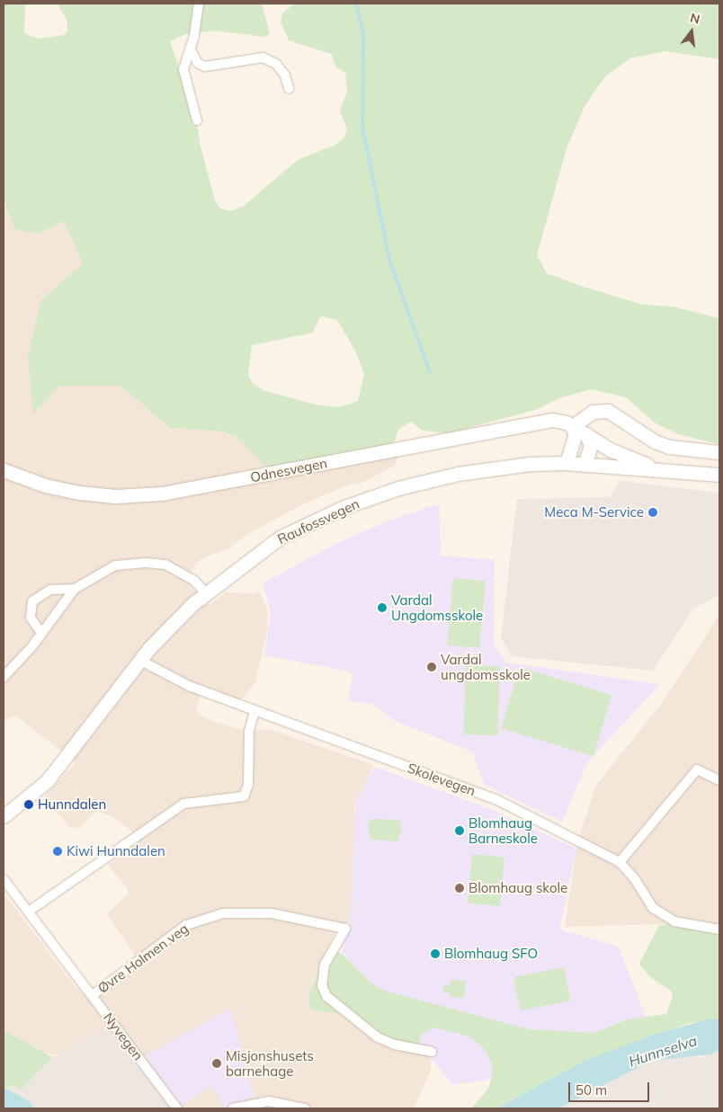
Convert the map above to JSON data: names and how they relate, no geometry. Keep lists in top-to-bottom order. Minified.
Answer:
{"streets":{"main road":["Odnesvegen","Raufossvegen"],"street":["Skolevegen","Øvre Holmen veg","Nyvegen"]},"crossings":[["Odnesvegen","Raufossvegen"],["Raufossvegen","Skolevegen"],["Øvre Holmen veg","Nyvegen"]],"water":["Hunnselva"],"places":["Meca M-Service","Vardal Ungdomsskole","Vardal ungdomsskole","Hunndalen","Blomhaug Barneskole","Kiwi Hunndalen","Blomhaug skole","Blomhaug SFO","Misjonshusets barnehage"],"scale_bar":"50 m","north":"top"}
